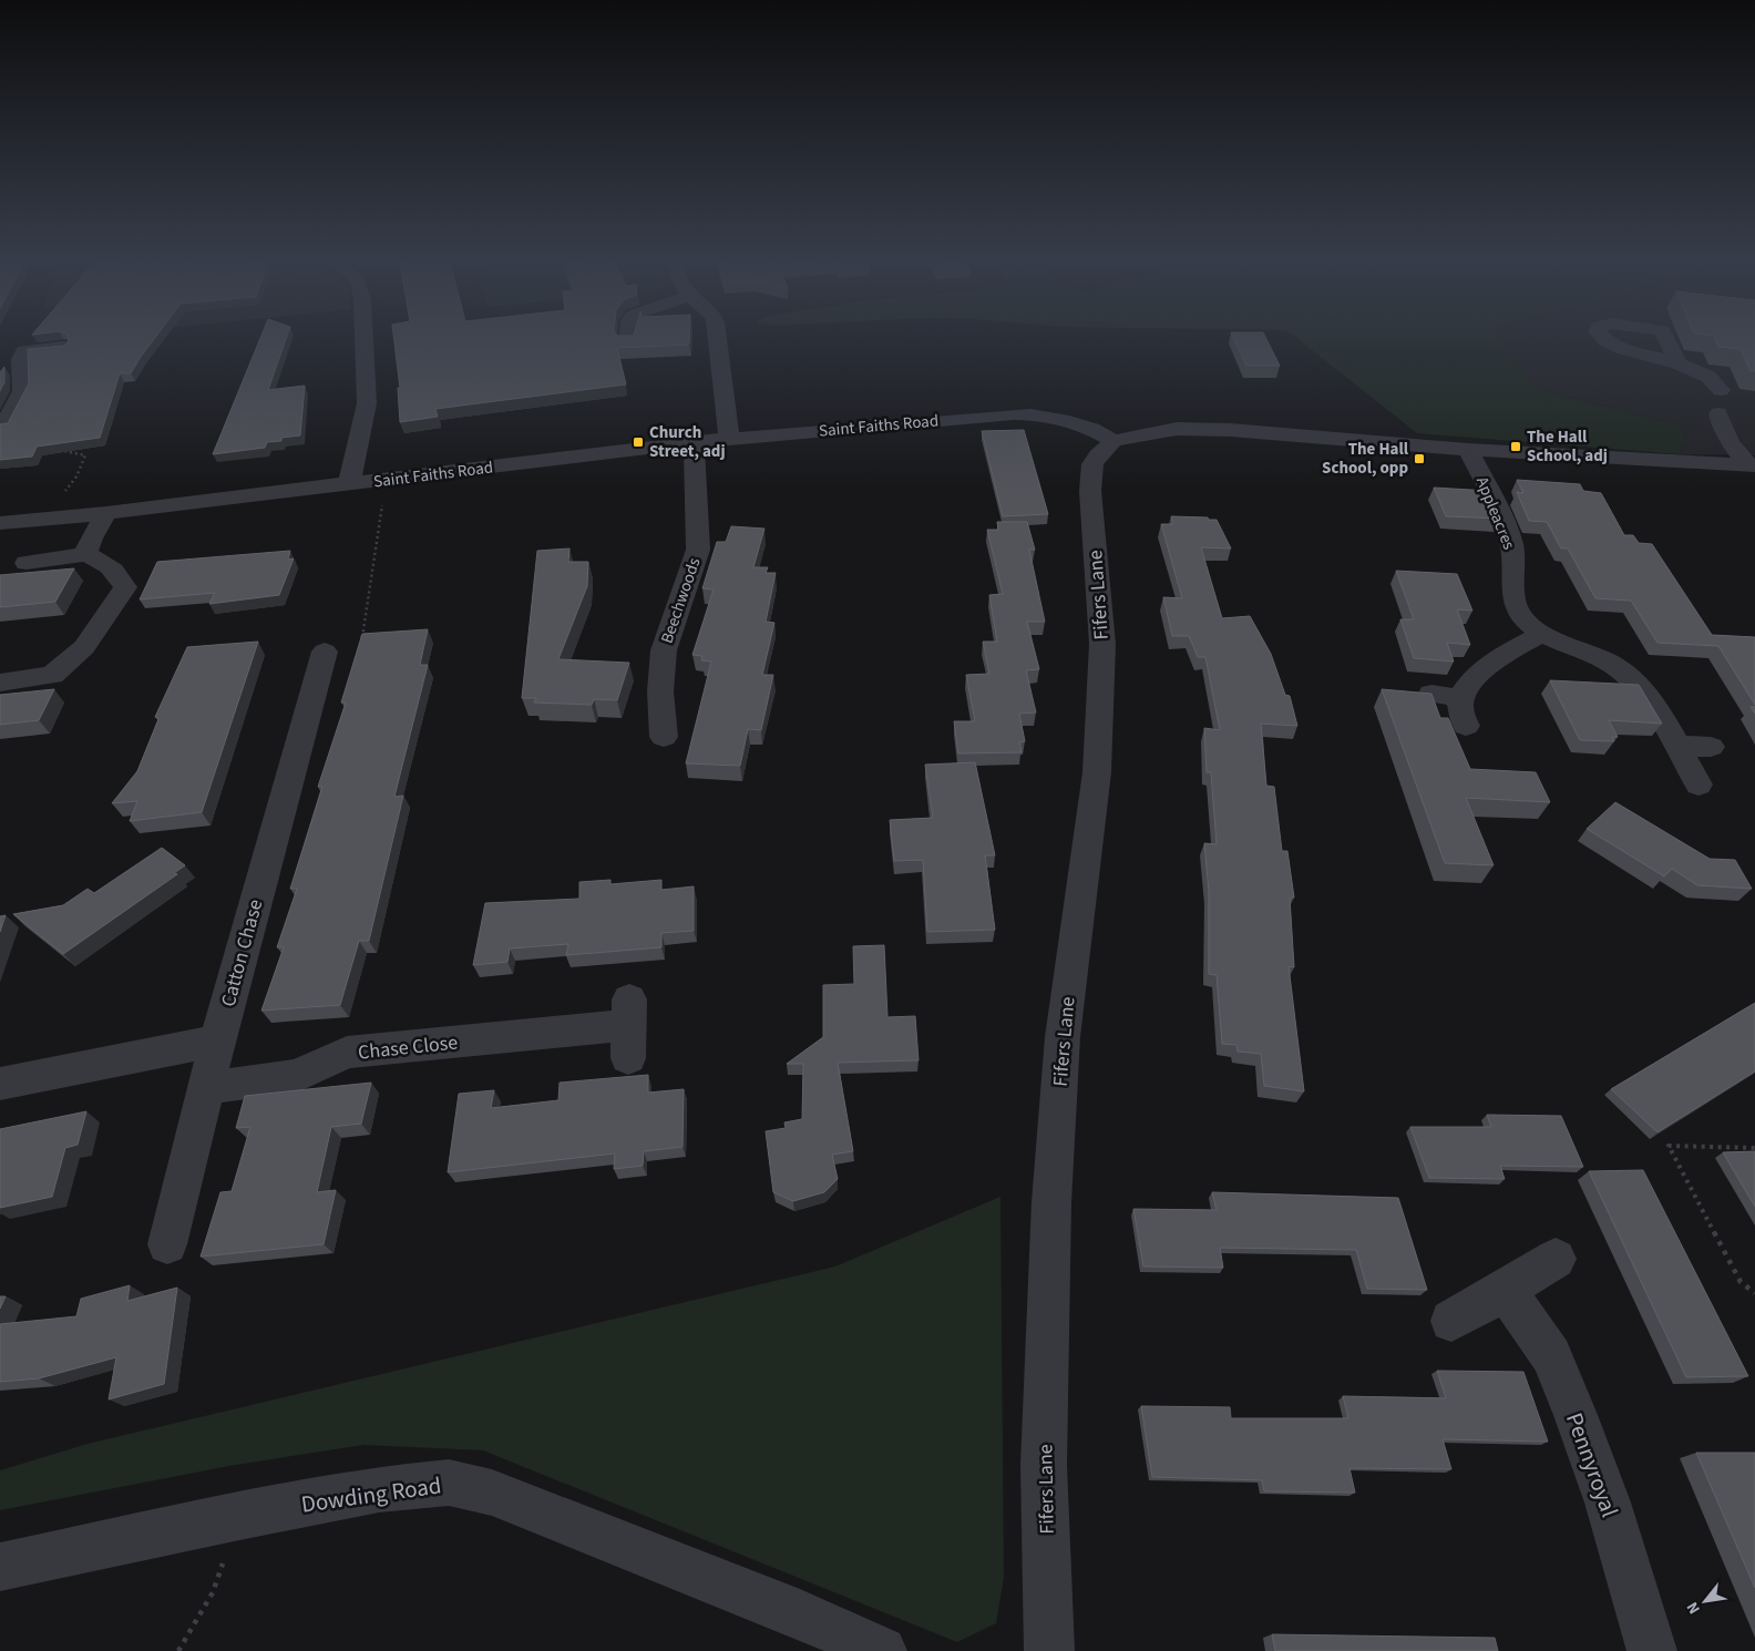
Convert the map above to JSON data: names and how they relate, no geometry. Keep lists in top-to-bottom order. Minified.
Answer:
{"streets":{"street":["Saint Faiths Road","Appleacres","Fifers Lane","Beechwoods","Catton Chase","Chase Close","Pennyroyal","Dowding Road"]},"crossings":[["Saint Faiths Road","Fifers Lane"],["Saint Faiths Road","Beechwoods"]],"places":{"transit":["Church Street, adj","The Hall School, adj","The Hall School, opp"]},"north":"bottom left"}
